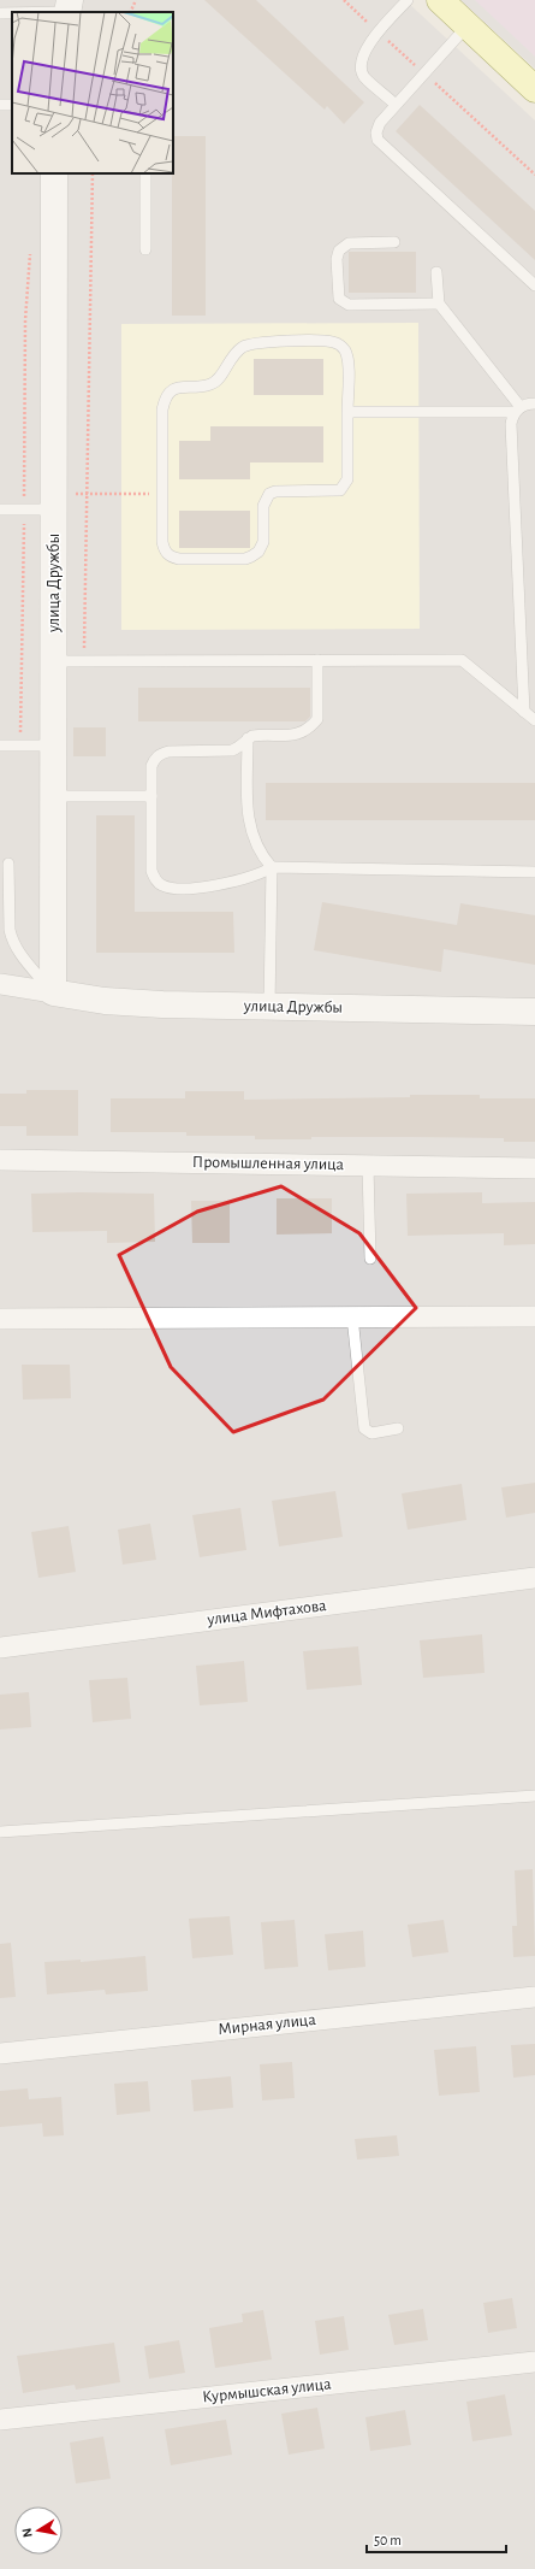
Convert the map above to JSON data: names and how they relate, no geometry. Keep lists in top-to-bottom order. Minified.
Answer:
{"streets":{"street":["улица Дружбы","Промышленная улица","улица Мифтахова","Мирная улица","Курмышская улица"]},"scale_bar":"50 m","north":"left"}
